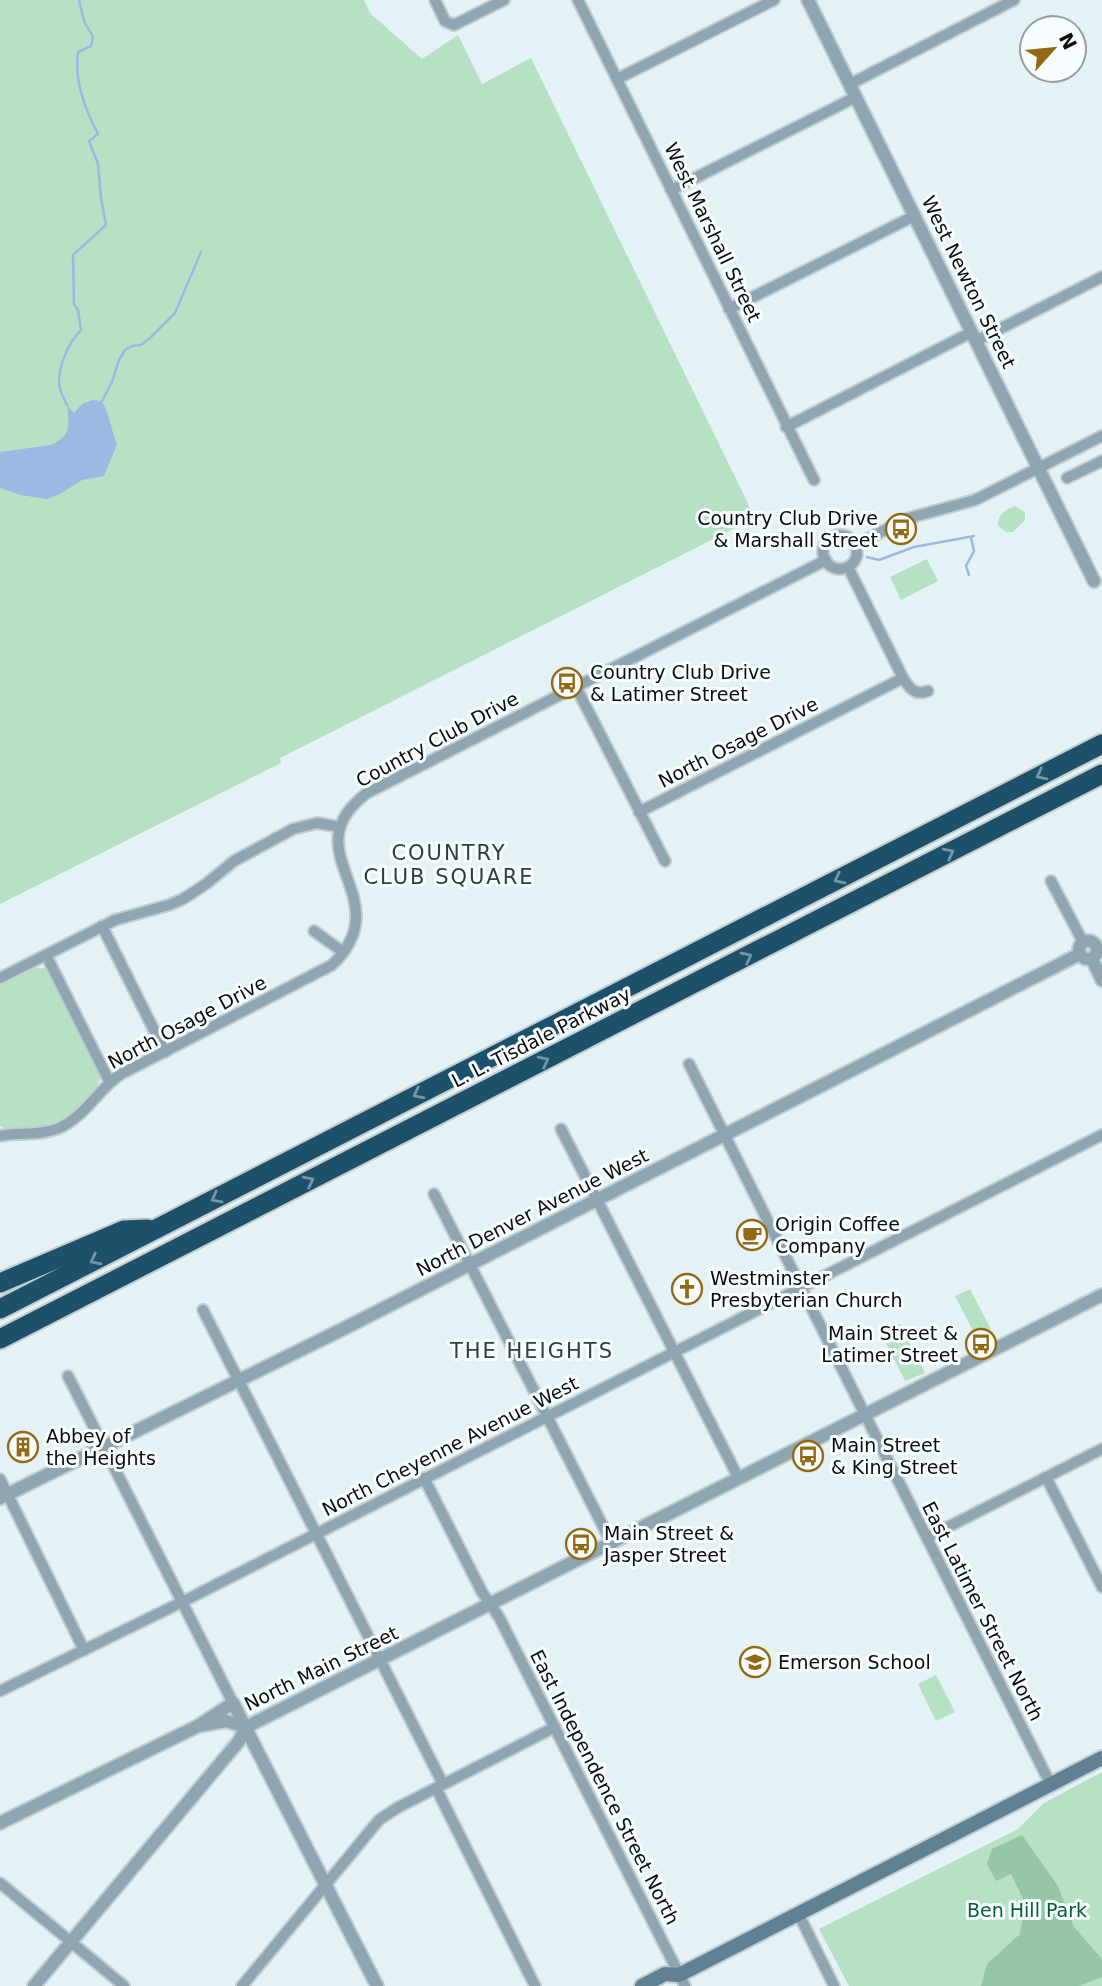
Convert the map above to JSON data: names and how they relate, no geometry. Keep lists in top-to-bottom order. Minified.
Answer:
{"streets":{"highway":["L. L. Tisdale Parkway"],"street":["West Marshall Street","West Newton Street","Country Club Drive","North Osage Drive","North Denver Avenue West","North Cheyenne Avenue West","East Latimer Street North","North Main Street","East Independence Street North"]},"crossings":[["North Denver Avenue West","East Latimer Street North"],["North Cheyenne Avenue West","East Latimer Street North"],["North Cheyenne Avenue West","East Independence Street North"],["North Main Street","East Independence Street North"]],"districts":["COUNTRY CLUB SQUARE","THE HEIGHTS"],"parks":["Ben Hill Park"],"places":{"bus stop":["Country Club Drive & Marshall Street","Country Club Drive & Latimer Street","Main Street & Latimer Street","Main Street & King Street","Main Street & Jasper Street"],"cafe":["Origin Coffee Company"],"church":["Westminster Presbyterian Church"],"building":["Abbey of the Heights"],"school or university":["Emerson School"]},"north":"top right"}
